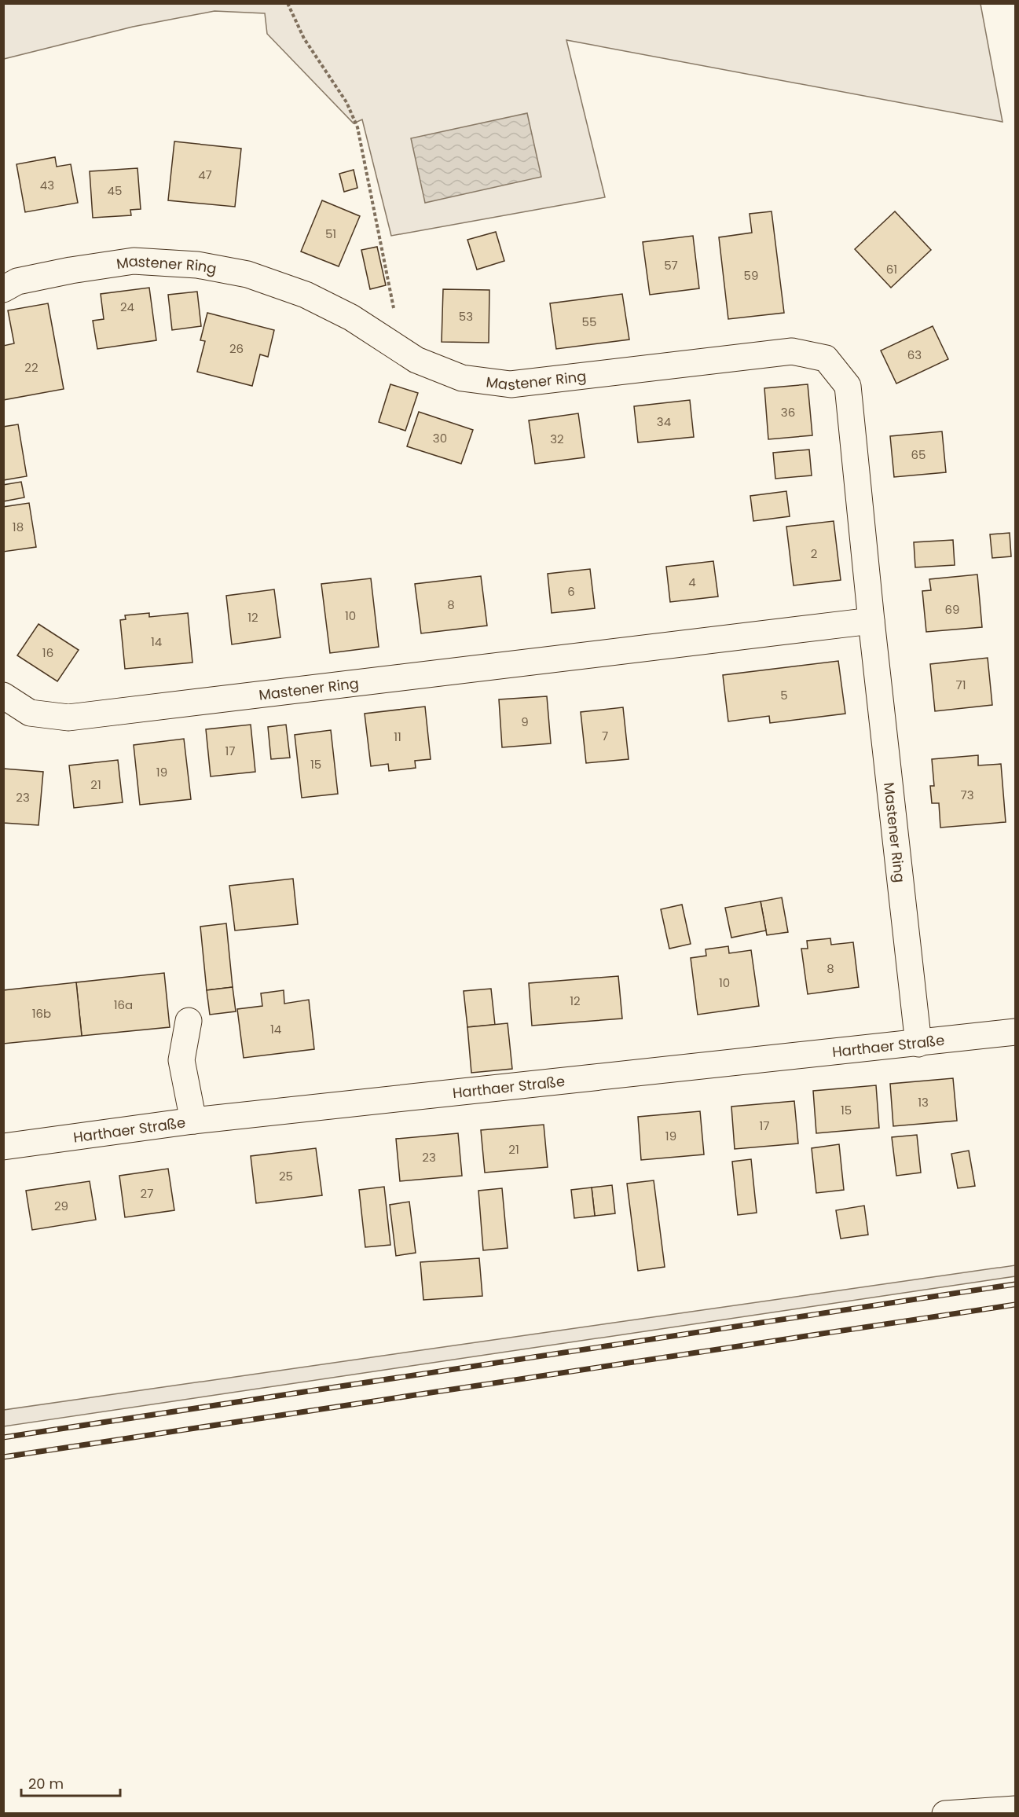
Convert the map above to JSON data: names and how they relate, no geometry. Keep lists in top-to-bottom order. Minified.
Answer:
{"streets":{"street":["Mastener Ring","Harthaer Straße"]},"crossings":[["Mastener Ring","Harthaer Straße"]],"house_numbers":["47","43","45","51","57","61","59","24","53","55","26","63","22","36","34","30","32","65","18","2","4","6","8","69","10","12","14","16","71","5","9","7","11","17","15","19","21","73","23","8","10","12","16a","16b","14","13","15","17","19","21","23","25","27","29"],"scale_bar":"20 m"}
